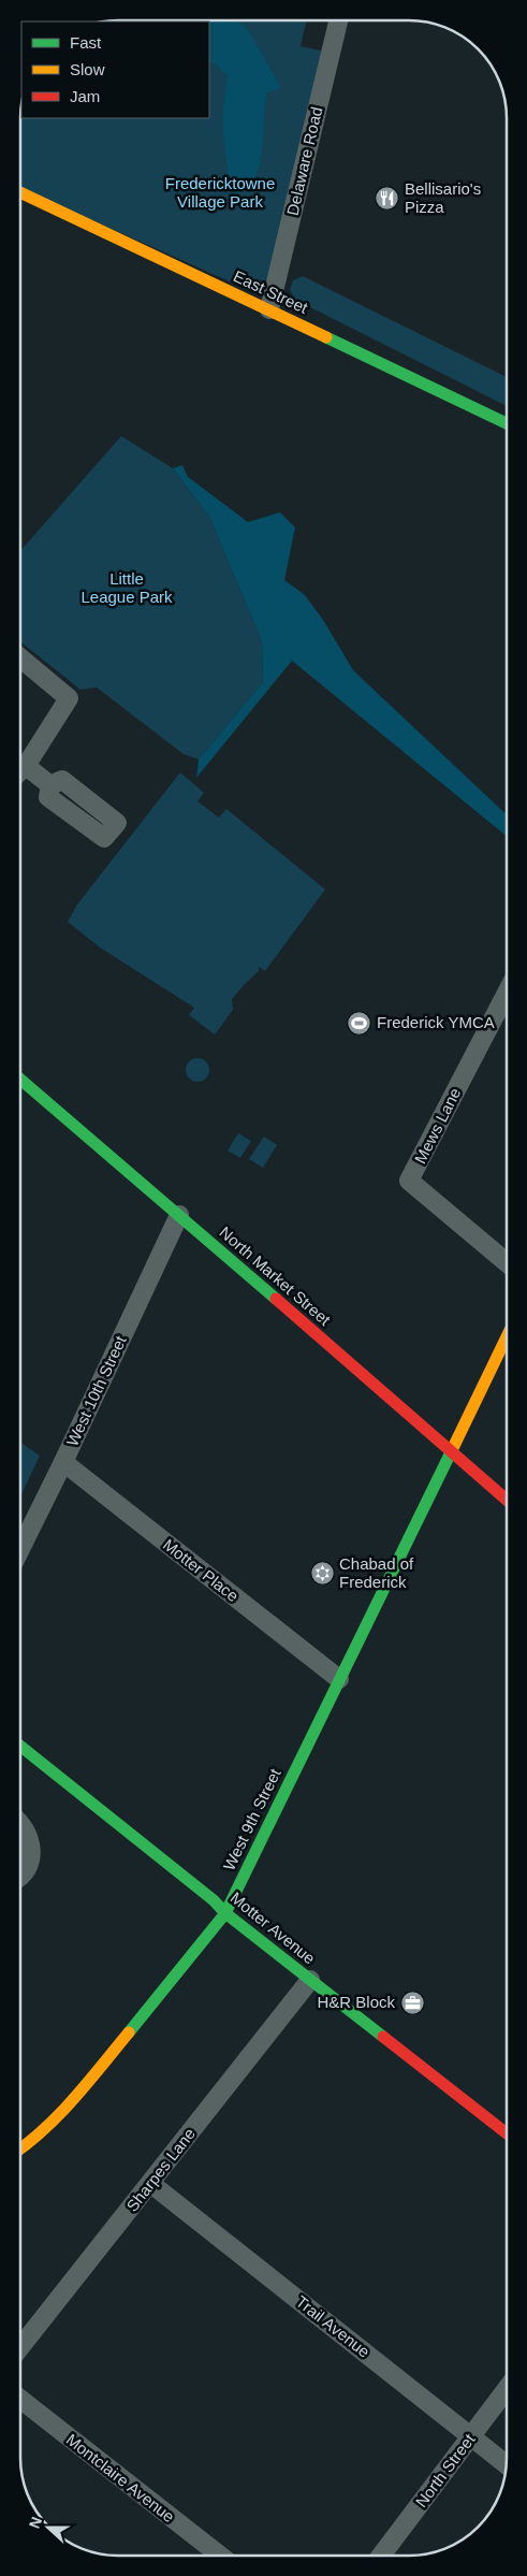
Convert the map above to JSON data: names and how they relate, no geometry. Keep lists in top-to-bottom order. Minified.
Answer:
{"streets":{"main road":["East Street","North Market Street","West 9th Street","Motter Avenue"],"street":["Delaware Road","Mews Lane","West 10th Street","Motter Place","Sharpes Lane","Trail Avenue","North Street","Montclaire Avenue"]},"crossings":[["Delaware Road","East Street"],["North Market Street","West 10th Street"],["North Market Street","West 9th Street"],["West 10th Street","Motter Place"],["Motter Place","West 9th Street"],["West 9th Street","Motter Avenue"],["Motter Avenue","Sharpes Lane"],["Sharpes Lane","Trail Avenue"],["Trail Avenue","North Street"]],"parks":["Fredericktowne Village Park","Little League Park"],"places":{"restaurant":["Bellisario's Pizza"],"sports":["Frederick YMCA"],"synagogue":["Chabad of Frederick"],"office":["H&R Block"]},"legend":["Fast","Slow","Jam"],"north":"left"}
